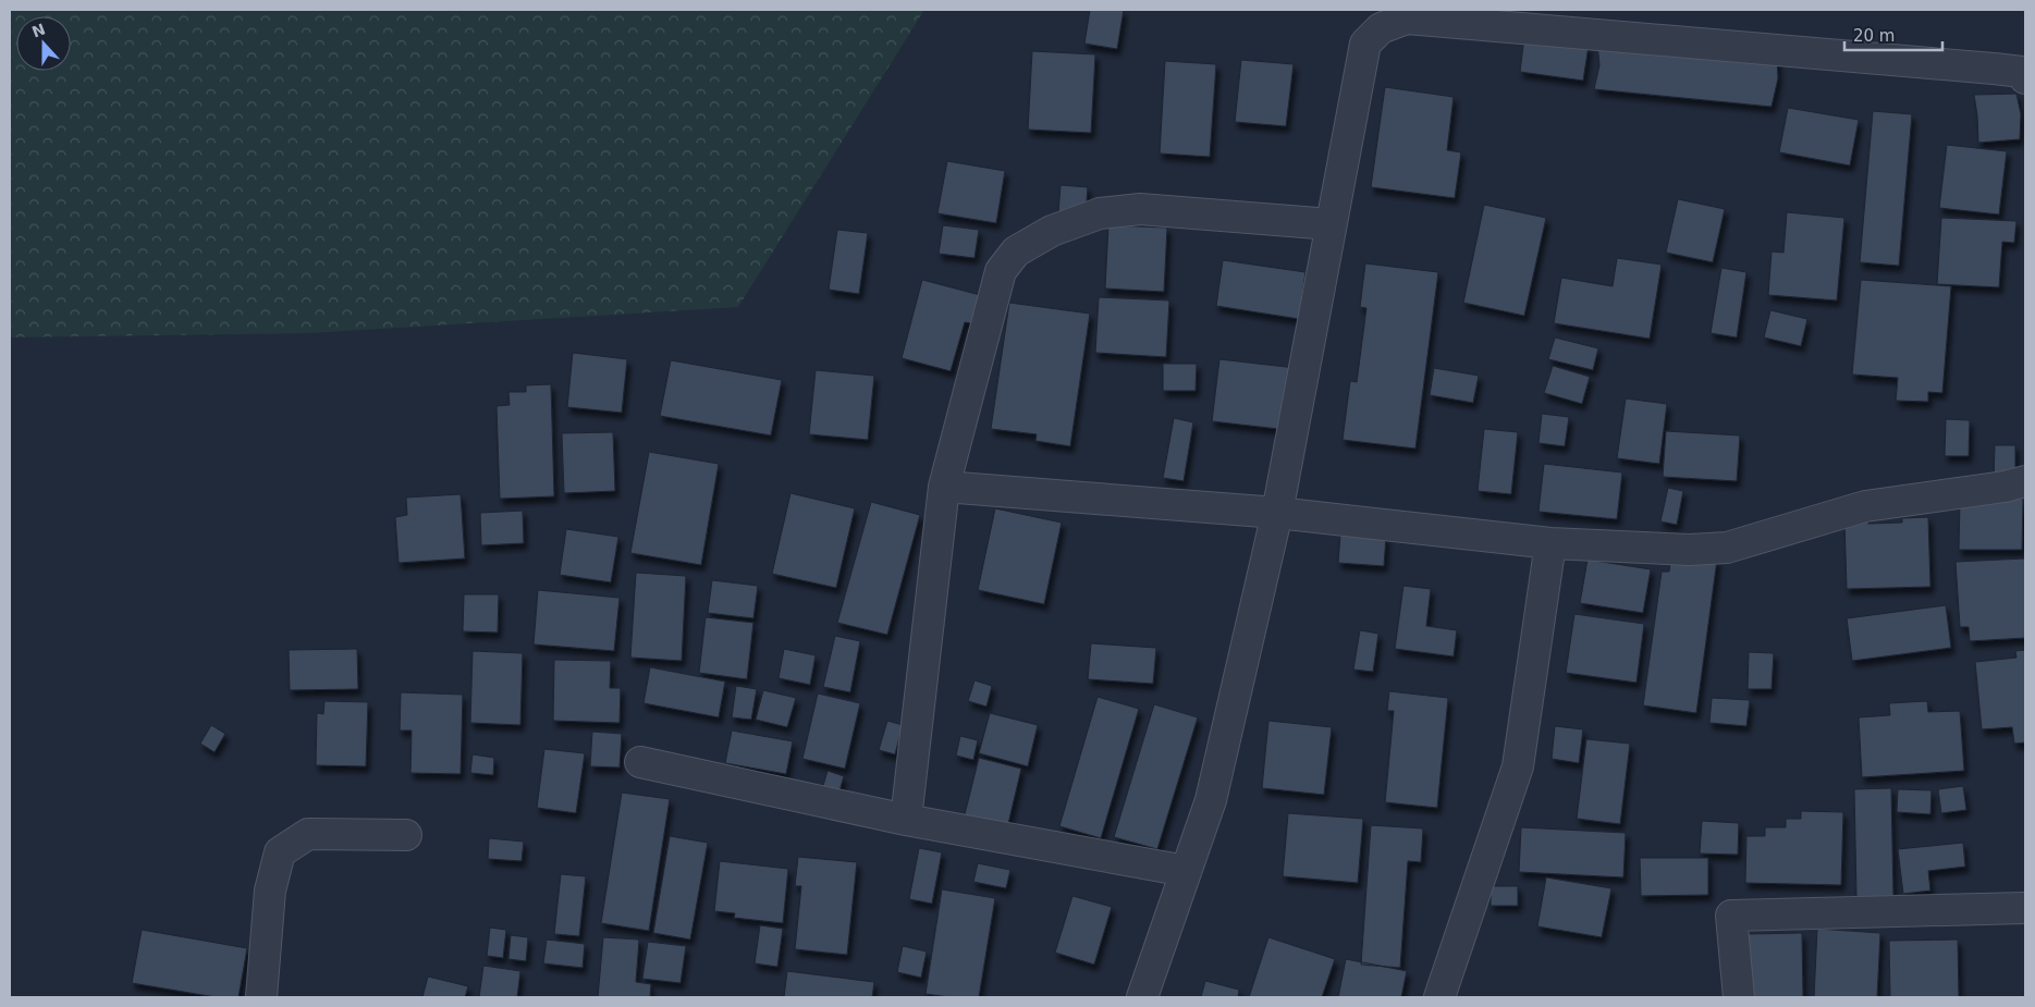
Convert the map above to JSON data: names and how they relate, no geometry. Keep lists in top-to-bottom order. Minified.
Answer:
{"scale_bar":"20 m","north":"top"}
